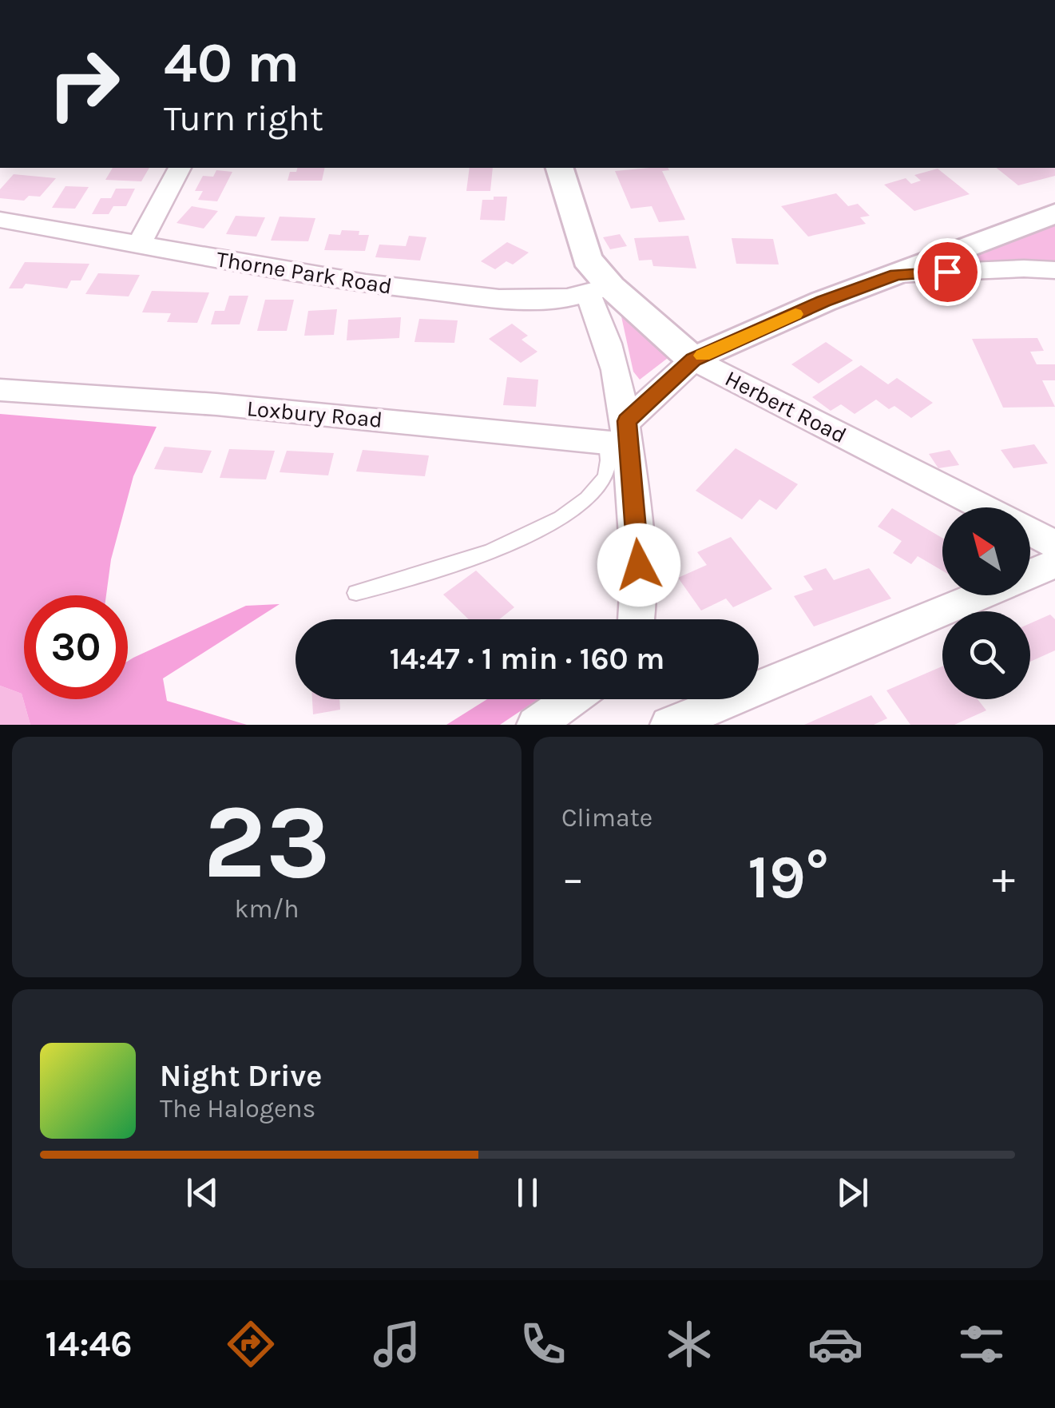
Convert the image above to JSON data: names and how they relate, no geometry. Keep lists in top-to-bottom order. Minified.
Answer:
{"streets":{"street":["Thorne Park Road","Herbert Road","Loxbury Road"]},"crossings":[["Thorne Park Road","Herbert Road"]],"north":"top left","page":{"turn":["40 m","Turn right"],"limit":"30","trip":"14:47 · 1 min · 160 m","tile":[["23","km/h"],"Climate"],"heat":["−","19°","+"],"song":["Night Drive","The Halogens"],"tabs":"14:46"}}
